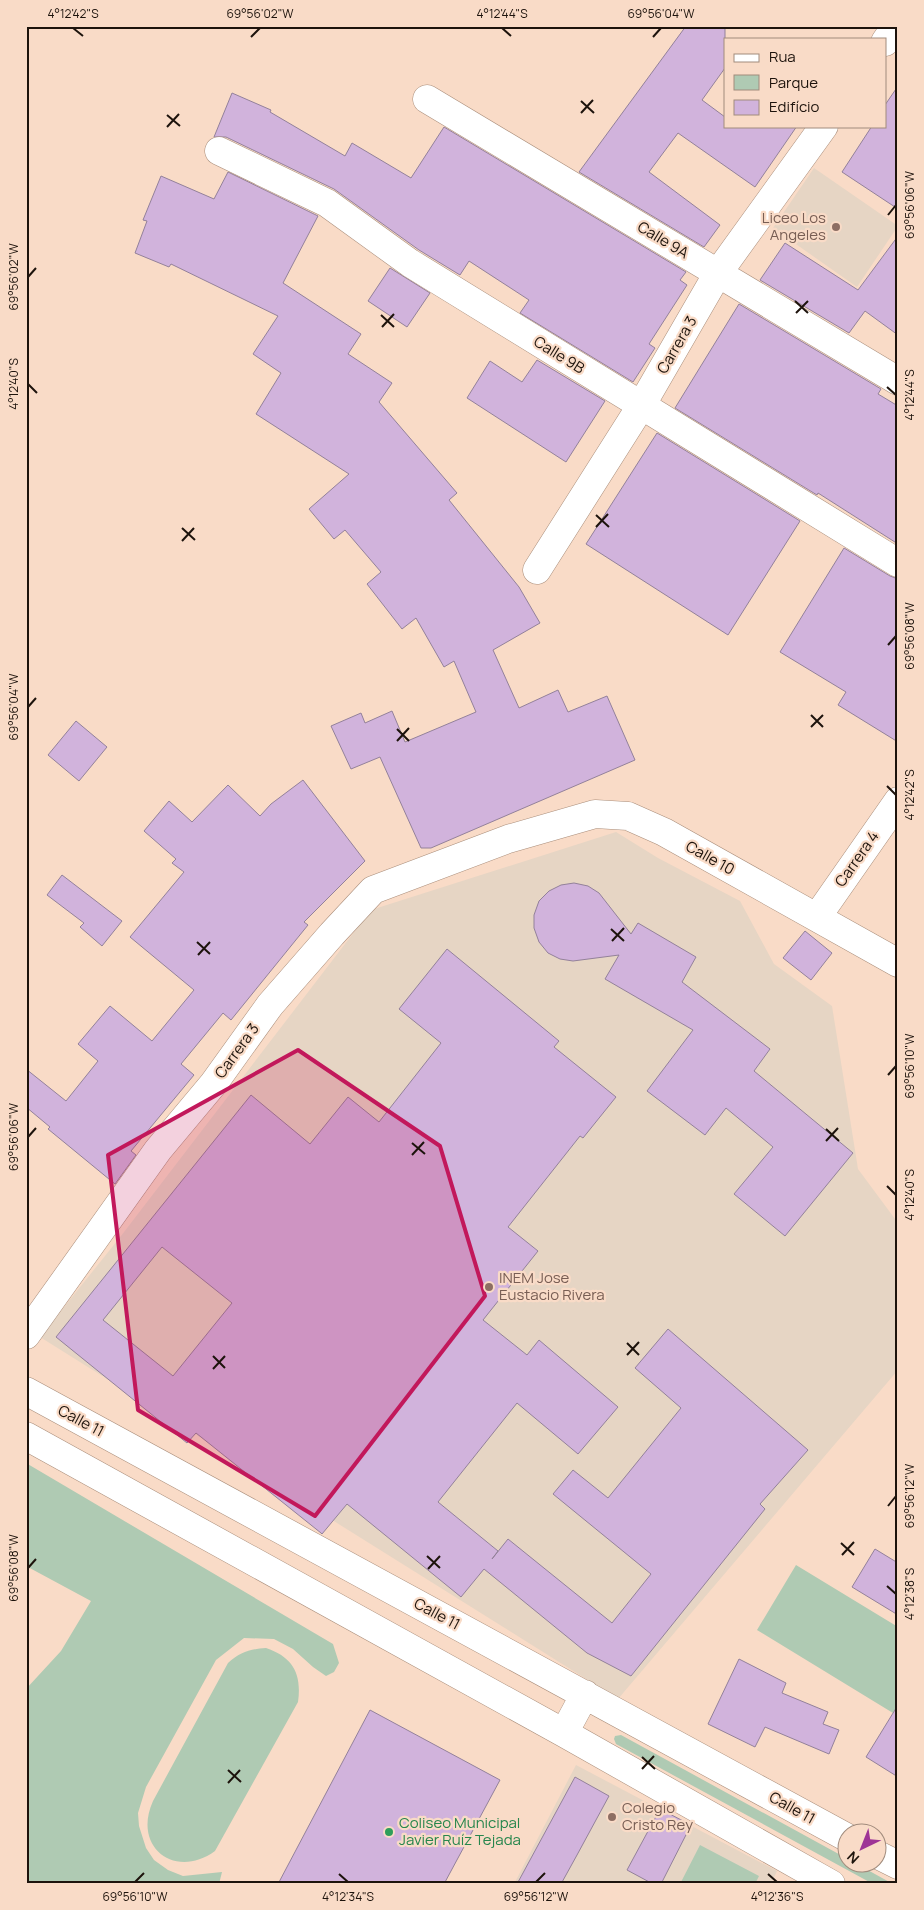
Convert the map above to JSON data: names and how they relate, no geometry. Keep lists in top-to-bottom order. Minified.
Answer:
{"streets":{"street":["Calle 9A","Carrera 3","Calle 9B","Calle 10","Carrera 4","Calle 11"]},"crossings":[["Calle 9A","Carrera 3"],["Carrera 3","Calle 9B"],["Carrera 3","Calle 10"],["Calle 10","Carrera 4"]],"places":["Liceo Los Angeles","INEM Jose Eustacio Rivera","Colegio Cristo Rey","Coliseo Municipal Javier Ruíz Tejada"],"legend":["Rua","Parque","Edifício"],"north":"bottom left","coordinates":["4°12'42\"S","69°56'02\"W","4°12'44\"S","69°56'04\"W","69°56'06\"W","4°12'40\"S","69°56'08\"W","69°56'10\"W","69°56'12\"W","4°12'38\"S","4°12'34\"S","4°12'36\"S"]}
